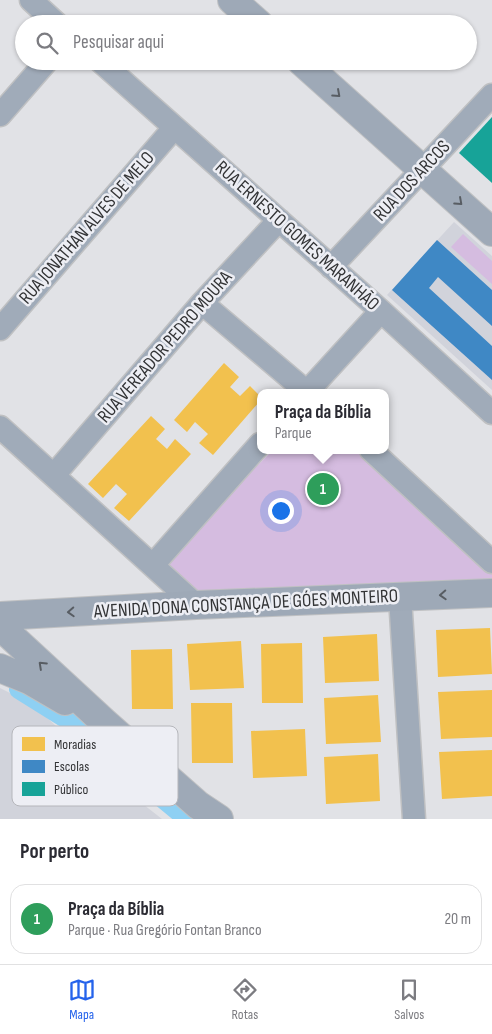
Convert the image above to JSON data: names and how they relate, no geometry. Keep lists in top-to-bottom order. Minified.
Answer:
{"streets":{"main road":["AVENIDA DONA CONSTANÇA DE GÓES MONTEIRO"],"street":["RUA DOS ARCOS","RUA JONATHAN ALVES DE MELO","RUA ERNESTO GOMES MARANHÃO","RUA VEREADOR PEDRO MOURA"]},"crossings":[["RUA DOS ARCOS","RUA ERNESTO GOMES MARANHÃO"],["RUA JONATHAN ALVES DE MELO","RUA ERNESTO GOMES MARANHÃO"],["RUA ERNESTO GOMES MARANHÃO","RUA VEREADOR PEDRO MOURA"]],"one_way":["AVENIDA DONA CONSTANÇA DE GÓES MONTEIRO"],"legend":["Moradias","Escolas","Público"],"page":{"search":"Pesquisar aqui","popup":["Praça da Bíblia","Parque"],"pins":"1","heading":"Por perto","list":[{"mark":"1","name":"Praça da Bíblia","note":"Parque · Rua Gregório Fontan Branco","value":"20 m"}],"nav":["Mapa","Rotas","Salvos"]}}
